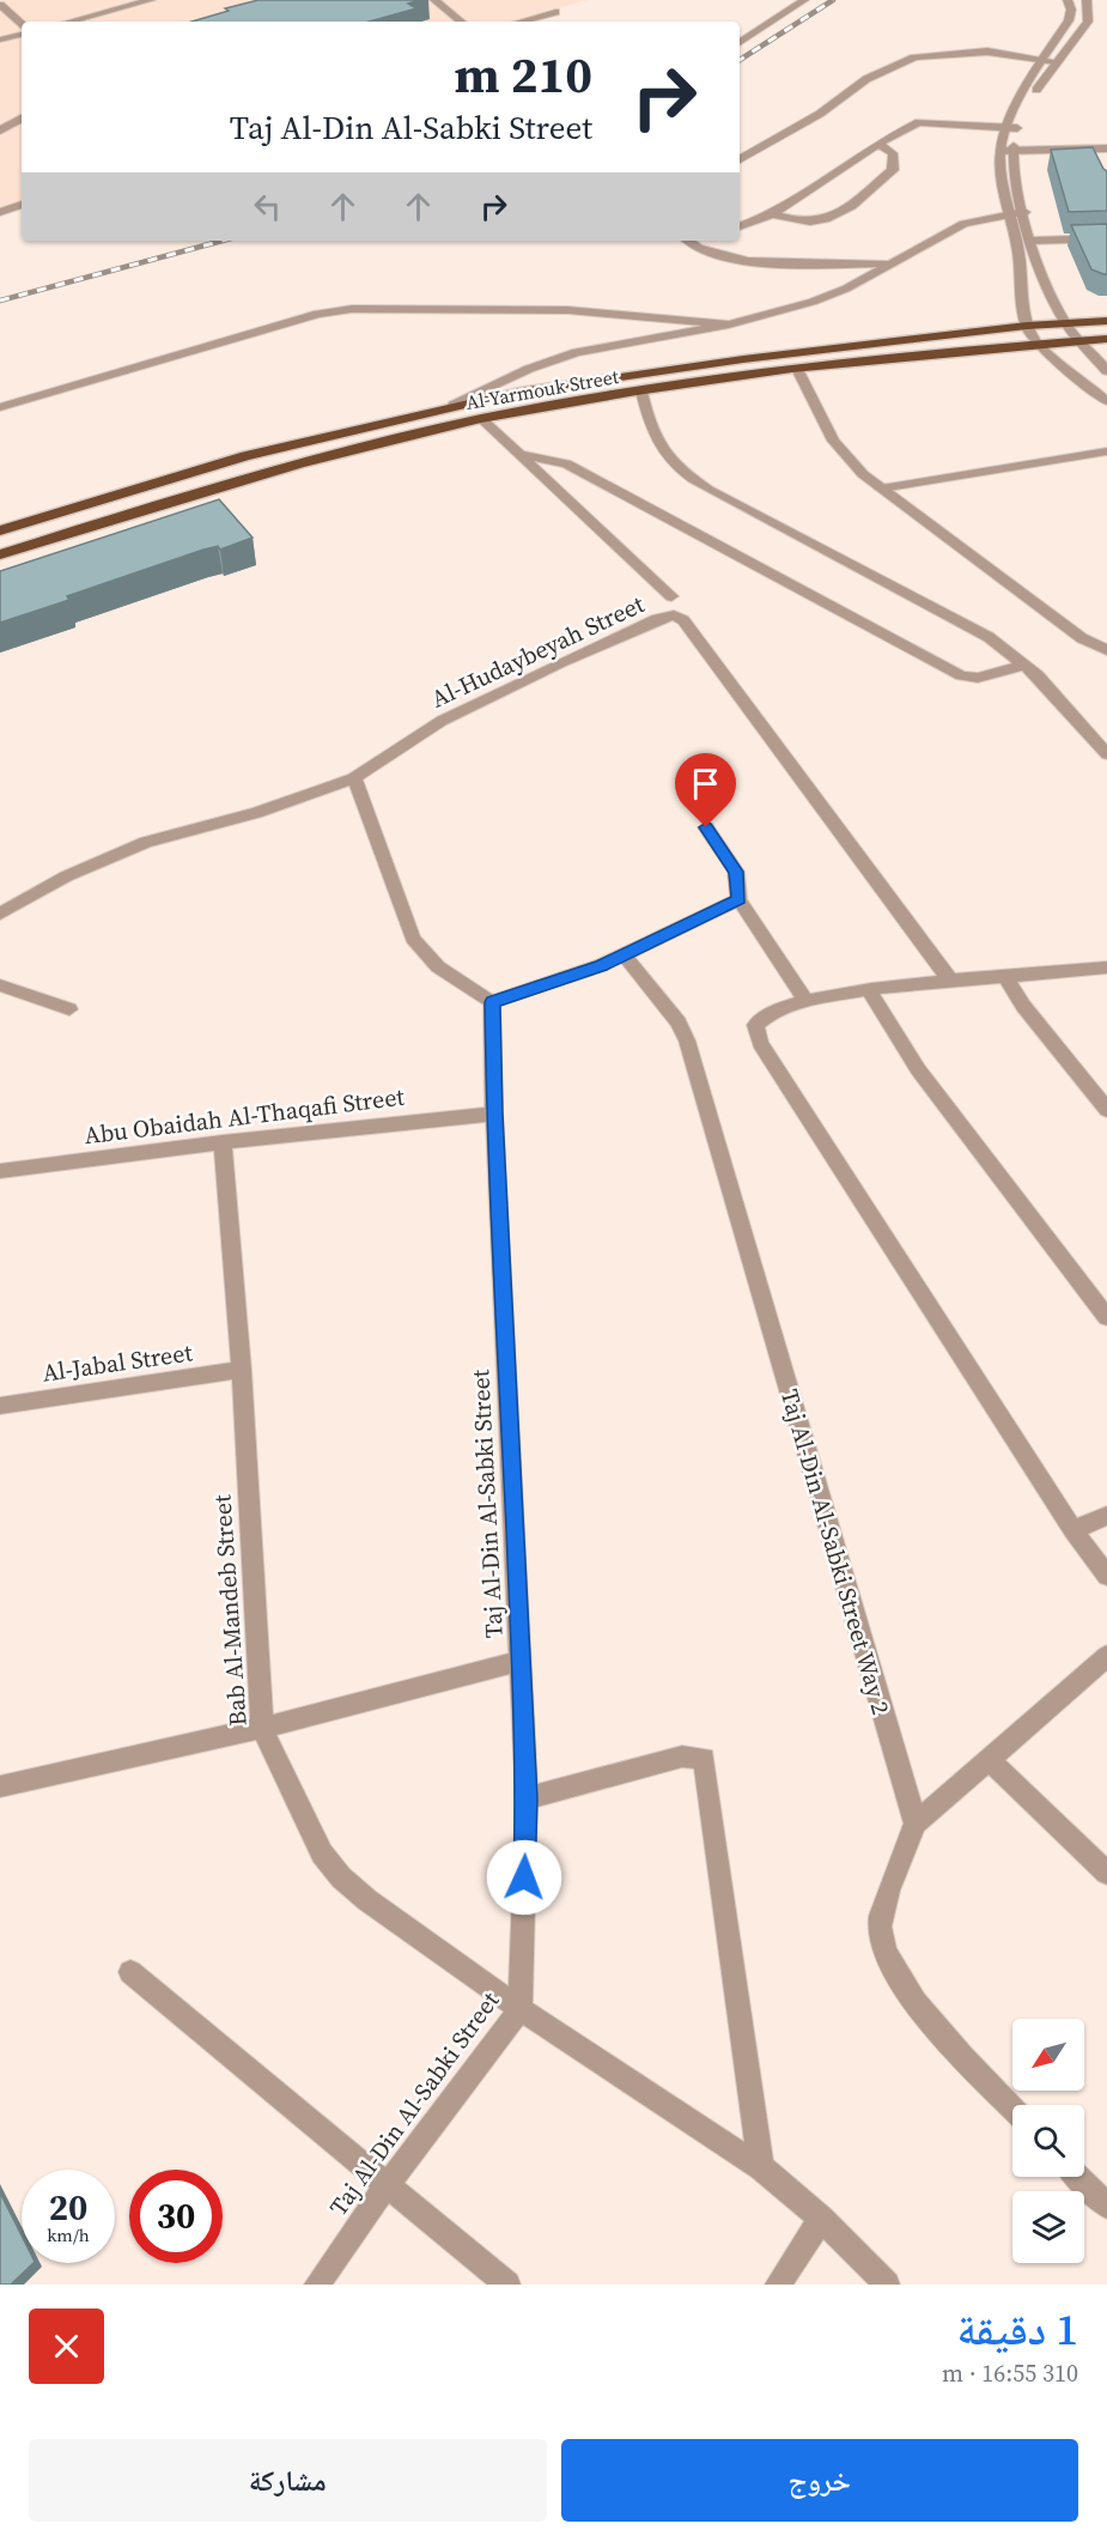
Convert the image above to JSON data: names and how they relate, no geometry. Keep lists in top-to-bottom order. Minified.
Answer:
{"streets":{"highway":["Al-Yarmouk Street"],"street":["Al-Hudaybeyah Street","Abu Obaidah Al-Thaqafi Street","Al-Jabal Street","Taj Al-Din Al-Sabki Street","Taj Al-Din Al-Sabki Street Way 2","Bab Al-Mandeb Street"]},"crossings":[["Abu Obaidah Al-Thaqafi Street","Taj Al-Din Al-Sabki Street"],["Abu Obaidah Al-Thaqafi Street","Bab Al-Mandeb Street"],["Al-Jabal Street","Bab Al-Mandeb Street"],["Taj Al-Din Al-Sabki Street","Bab Al-Mandeb Street"]],"north":"bottom left","page":{"turn":["210 m","Taj Al-Din Al-Sabki Street"],"speed":"20 km/h","limit":"30","heading":["1 دقيقة","310 m · 16:55"],"buttons":["خروج","مشاركة"]}}
